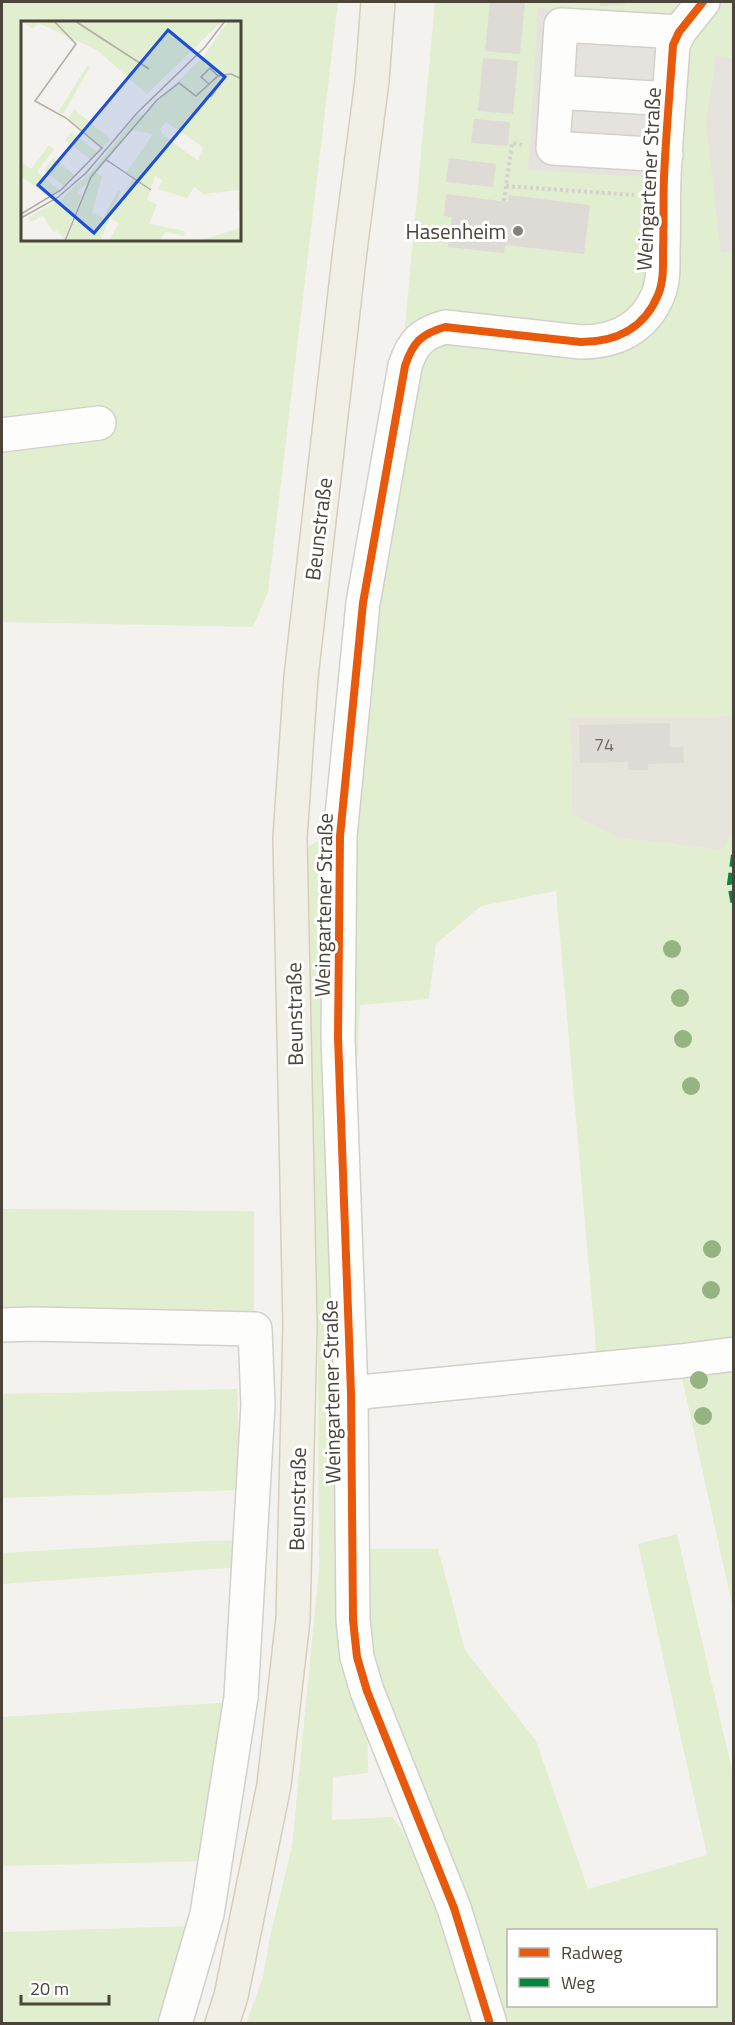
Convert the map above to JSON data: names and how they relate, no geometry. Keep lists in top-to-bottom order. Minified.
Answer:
{"streets":{"main road":["Beunstraße"],"street":["Weingartener Straße"]},"places":["Hasenheim"],"house_numbers":["74"],"legend":["Radweg","Weg"],"scale_bar":"20 m"}
